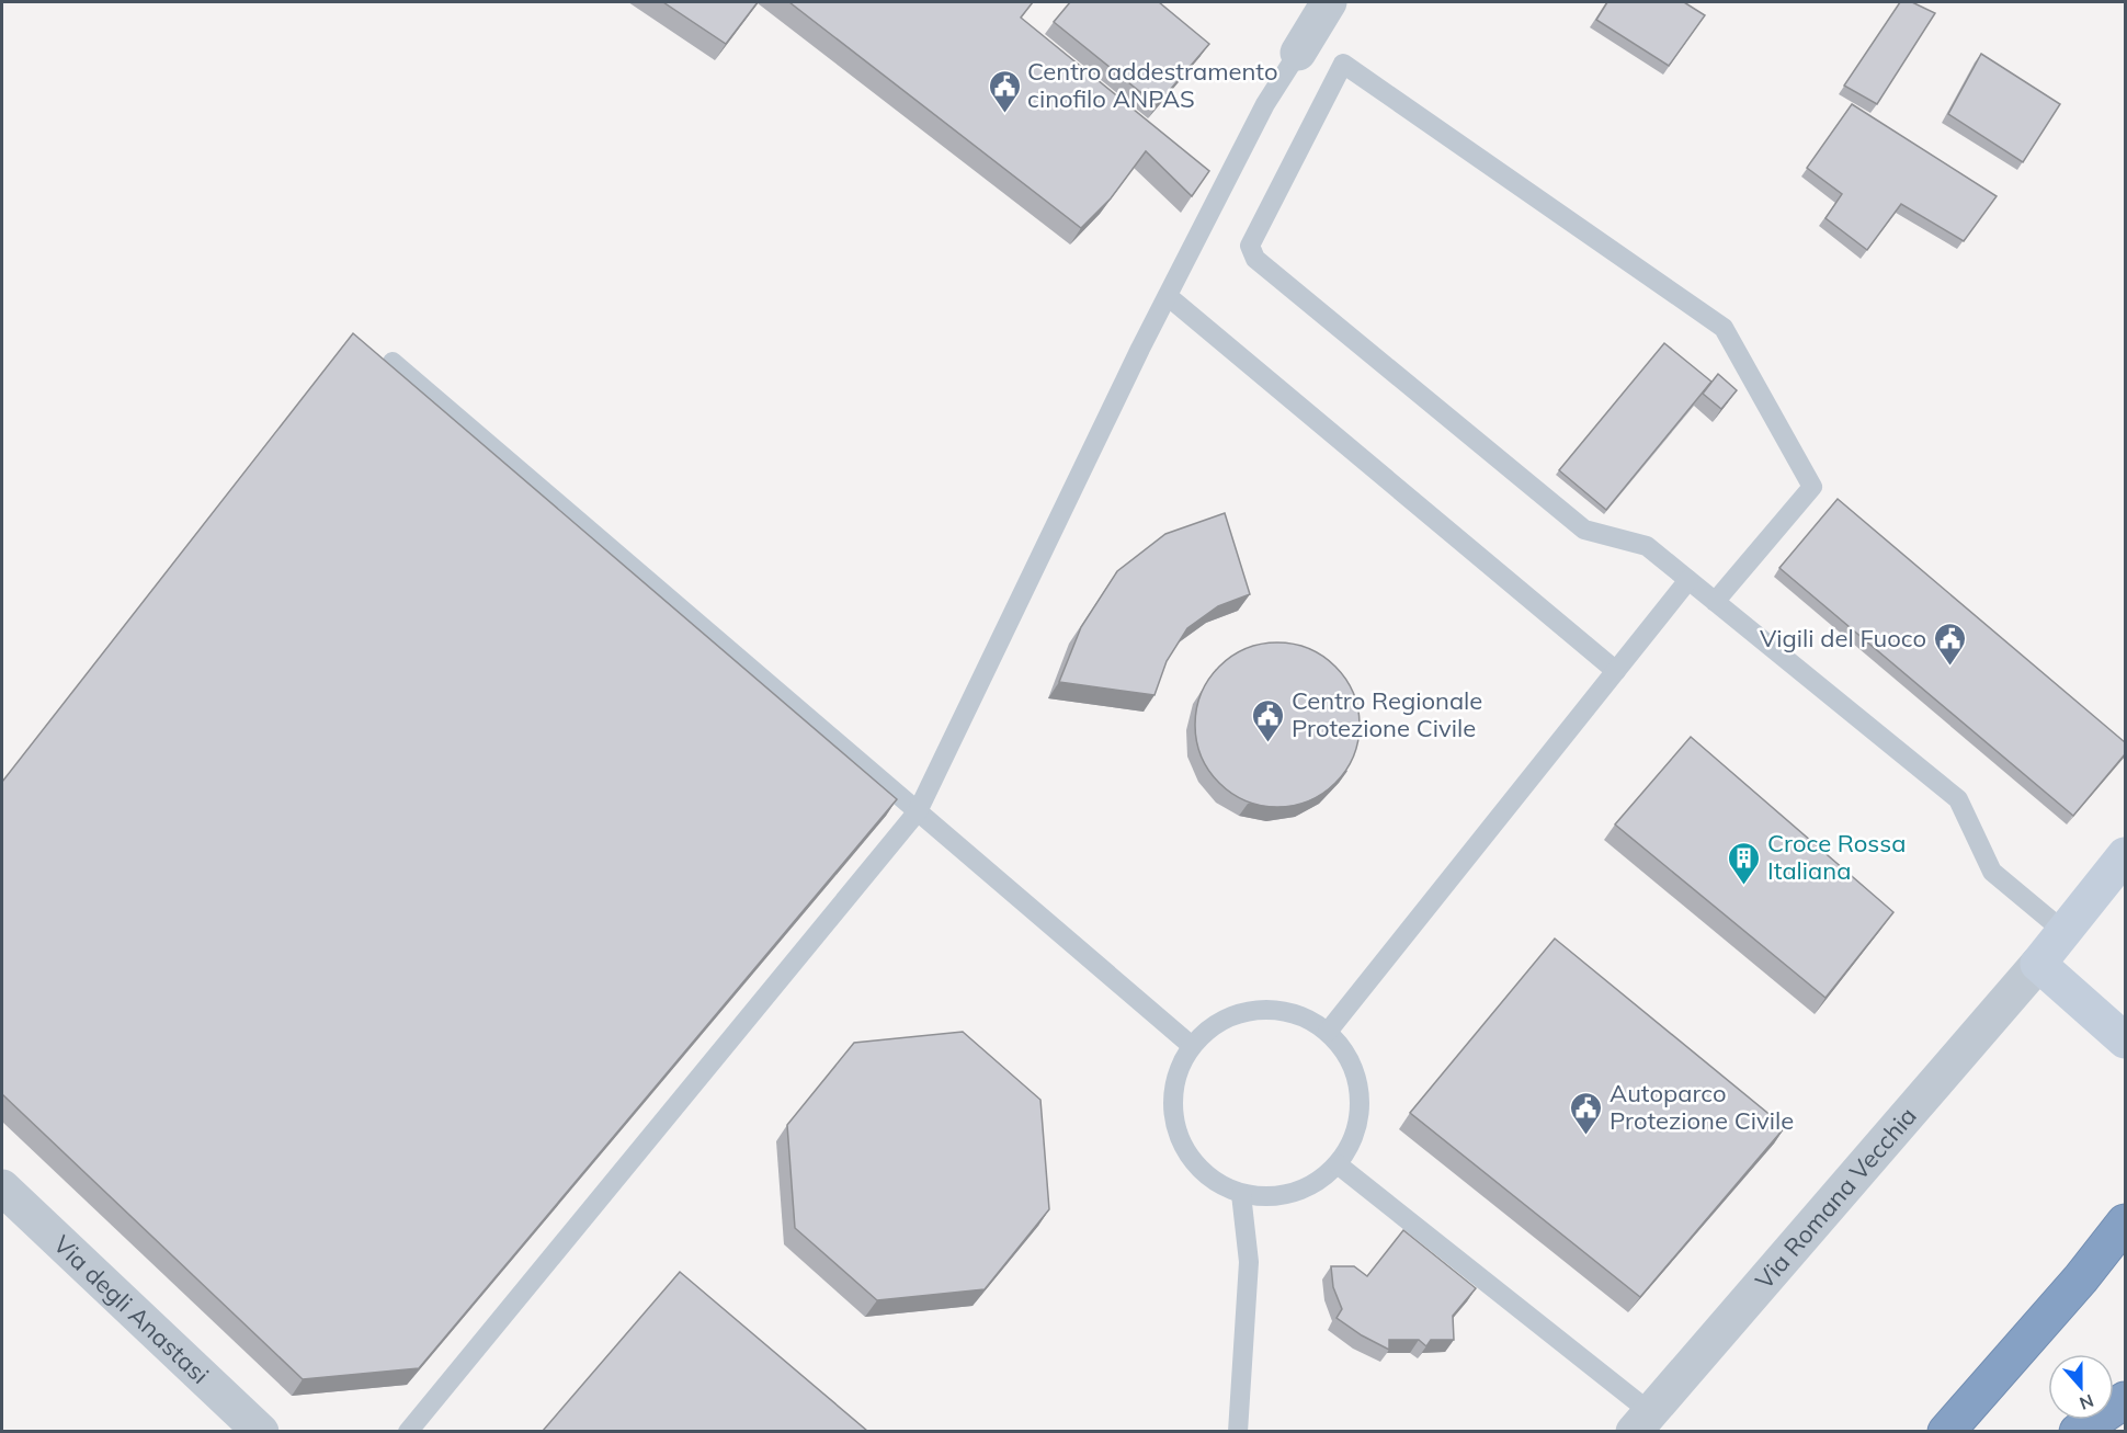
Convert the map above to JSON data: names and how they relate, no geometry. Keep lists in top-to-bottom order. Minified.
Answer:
{"streets":{"street":["Via Romana Vecchia","Via degli Anastasi"]},"places":{"public building":["Centro addestramento cinofilo ANPAS","Vigili del Fuoco","Centro Regionale Protezione Civile","Autoparco Protezione Civile"],"building":["Croce Rossa Italiana"]},"north":"bottom"}
